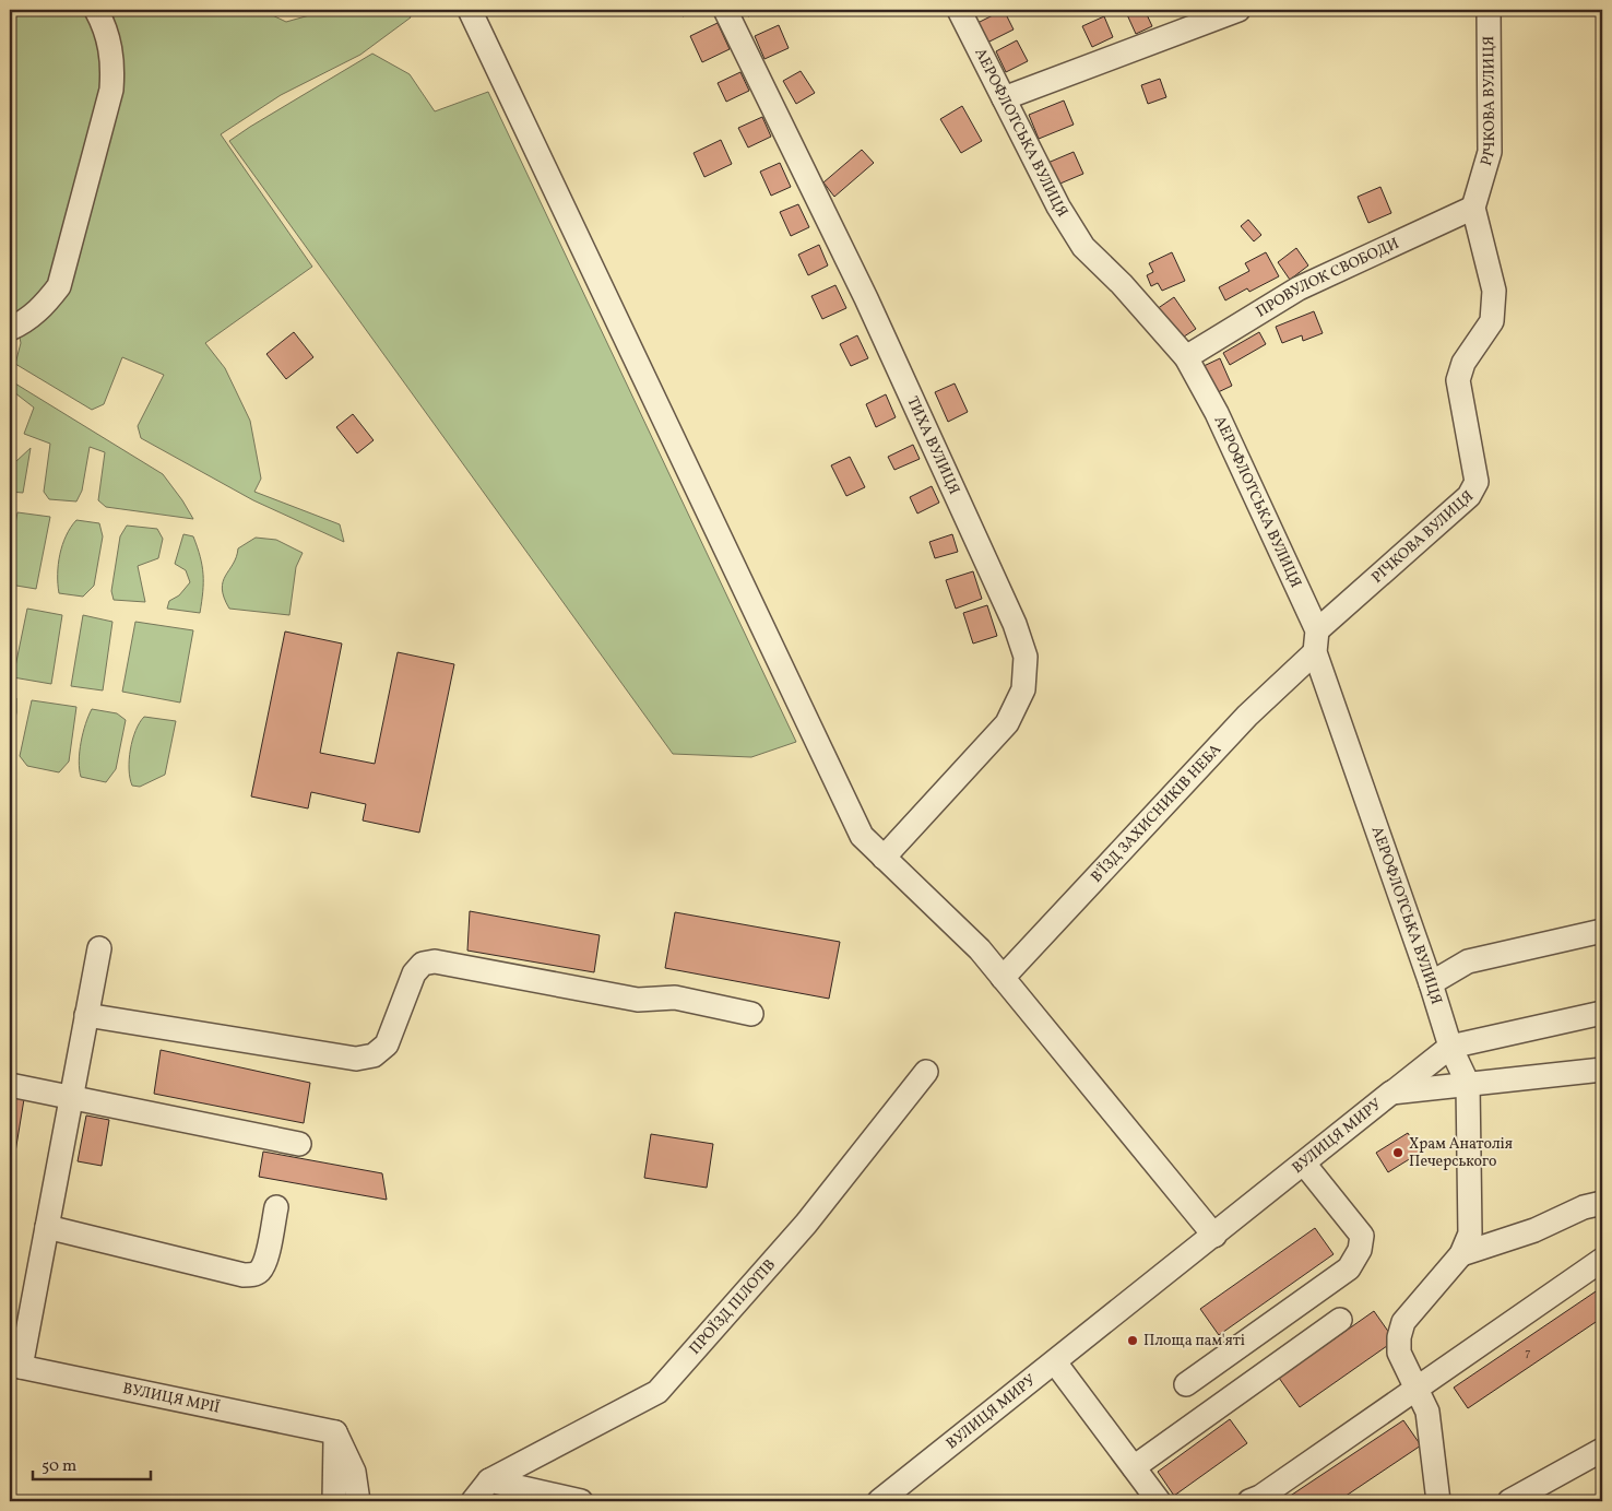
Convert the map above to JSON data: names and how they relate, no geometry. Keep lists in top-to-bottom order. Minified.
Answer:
{"streets":{"street":["РІЧКОВА ВУЛИЦЯ","АЕРОФЛОТСЬКА ВУЛИЦЯ","ПРОВУЛОК СВОБОДИ","ТИХА ВУЛИЦЯ","В'ЇЗД ЗАХИСНИКІВ НЕБА","ВУЛИЦЯ МИРУ","ПРОЇЗД ПІЛОТІВ","ВУЛИЦЯ МРІЇ"]},"crossings":[["РІЧКОВА ВУЛИЦЯ","АЕРОФЛОТСЬКА ВУЛИЦЯ"],["РІЧКОВА ВУЛИЦЯ","ПРОВУЛОК СВОБОДИ"],["РІЧКОВА ВУЛИЦЯ","В'ЇЗД ЗАХИСНИКІВ НЕБА"],["АЕРОФЛОТСЬКА ВУЛИЦЯ","ПРОВУЛОК СВОБОДИ"],["АЕРОФЛОТСЬКА ВУЛИЦЯ","В'ЇЗД ЗАХИСНИКІВ НЕБА"],["АЕРОФЛОТСЬКА ВУЛИЦЯ","ВУЛИЦЯ МИРУ"]],"places":["Храм Анатолія Печерського","Площа пам'яті"],"house_numbers":["7"],"scale_bar":"50 m"}
